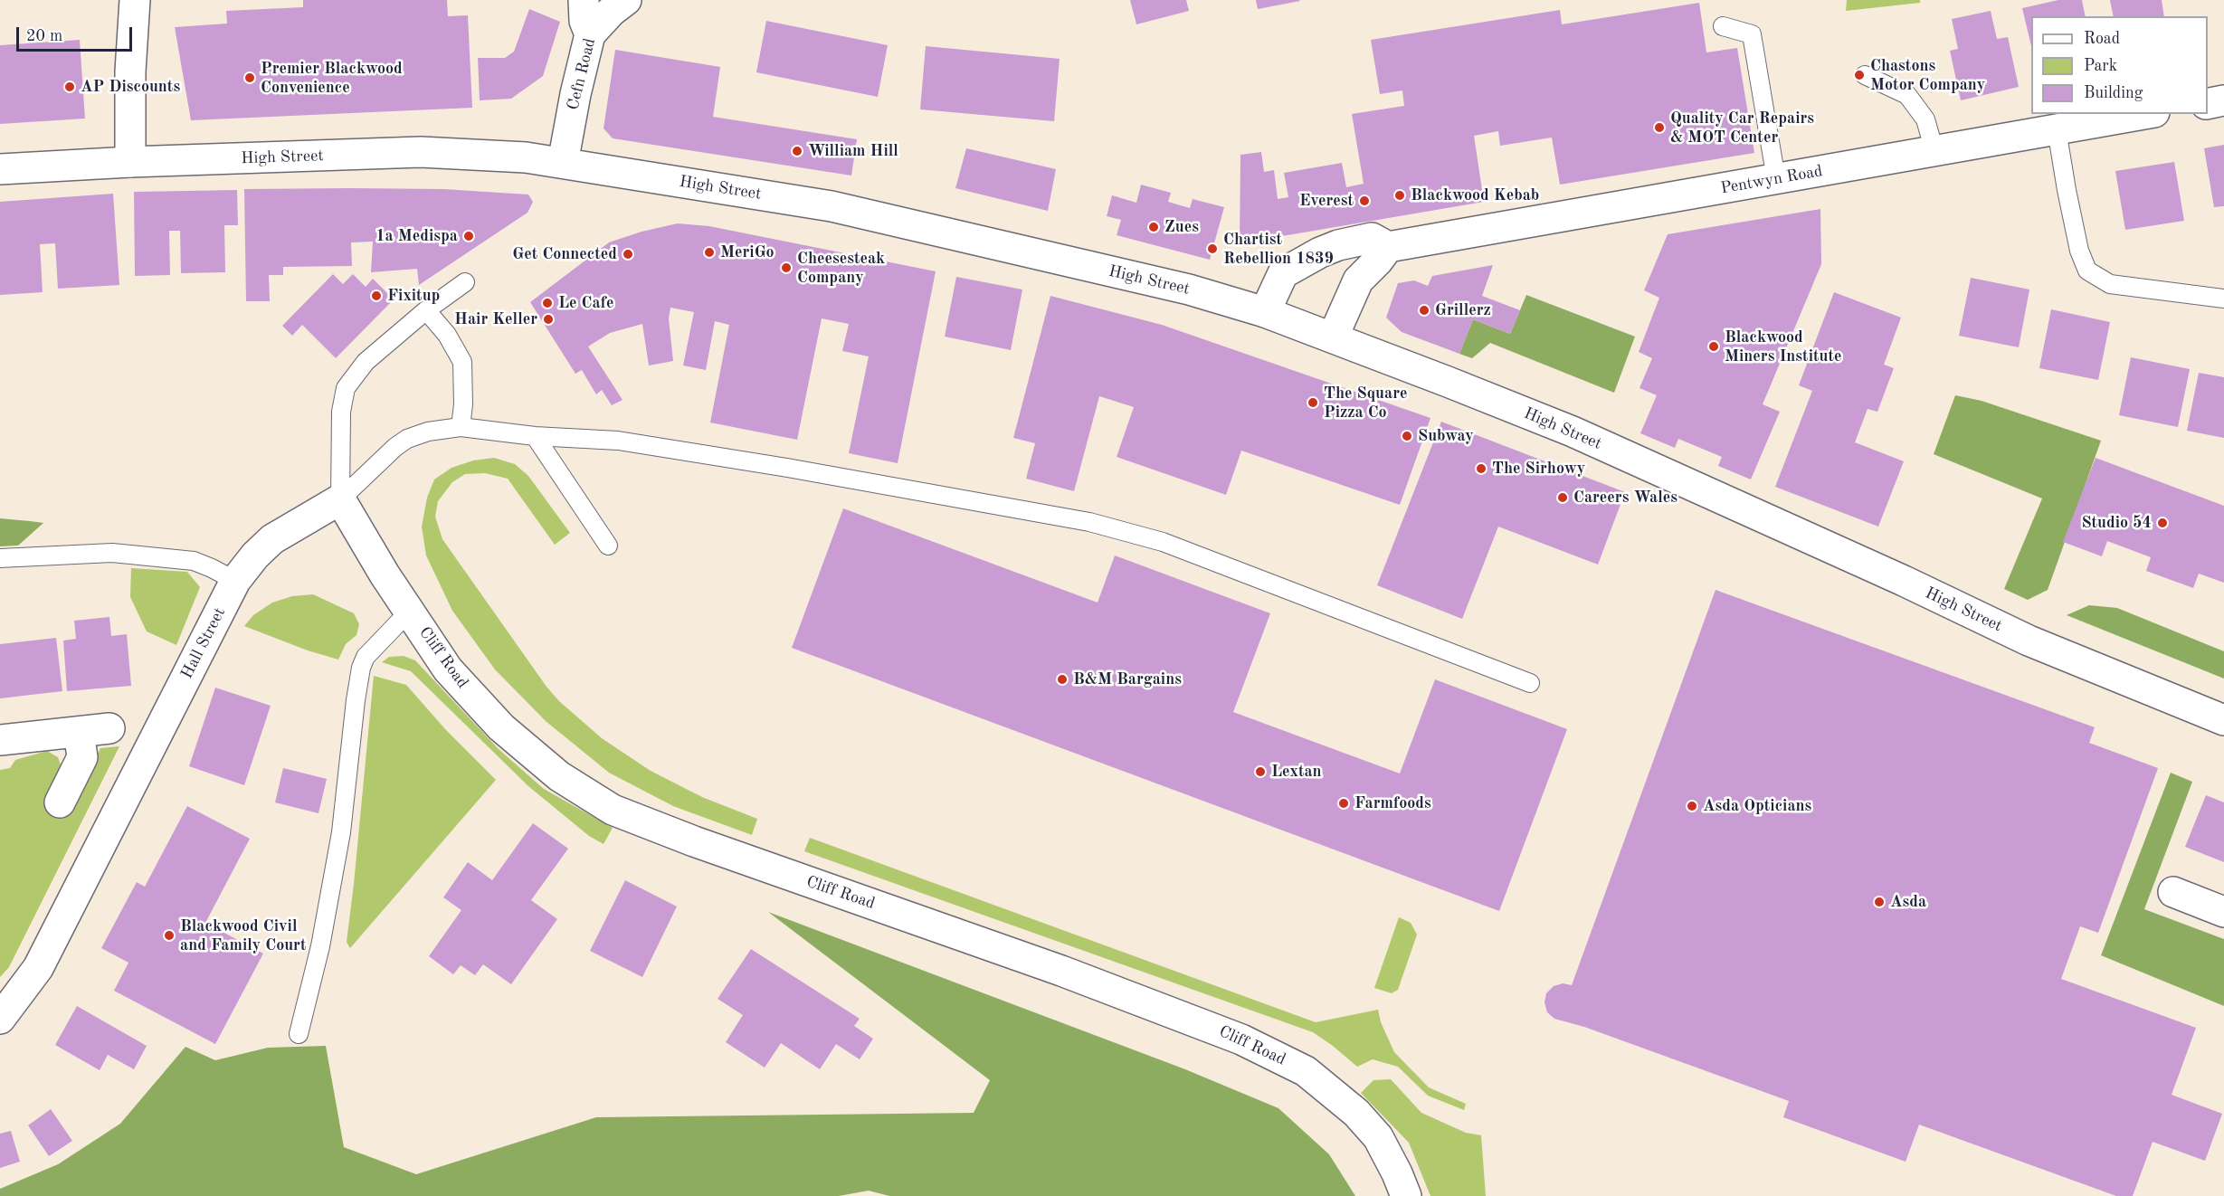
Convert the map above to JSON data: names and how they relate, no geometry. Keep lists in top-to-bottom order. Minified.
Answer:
{"streets":{"street":["Cefn Road","High Street","Pentwyn Road","Hall Street","Cliff Road"]},"crossings":[["Cefn Road","High Street"],["High Street","Pentwyn Road"],["Hall Street","Cliff Road"]],"places":["Chastons Motor Company","Premier Blackwood Convenience","AP Discounts","Quality Car Repairs & MOT Center","William Hill","Blackwood Kebab","Everest","Zues","1a Medispa","Chartist Rebellion 1839","MeriGo","Get Connected","Cheesesteak Company","Fixitup","Le Cafe","Grillerz","Hair Keller","Blackwood Miners Institute","The Square Pizza Co","Subway","The Sirhowy","Careers Wales","Studio 54","B&M Bargains","Lextan","Farmfoods","Asda Opticians","Asda","Blackwood Civil and Family Court"],"legend":["Road","Park","Building"],"scale_bar":"20 m"}
